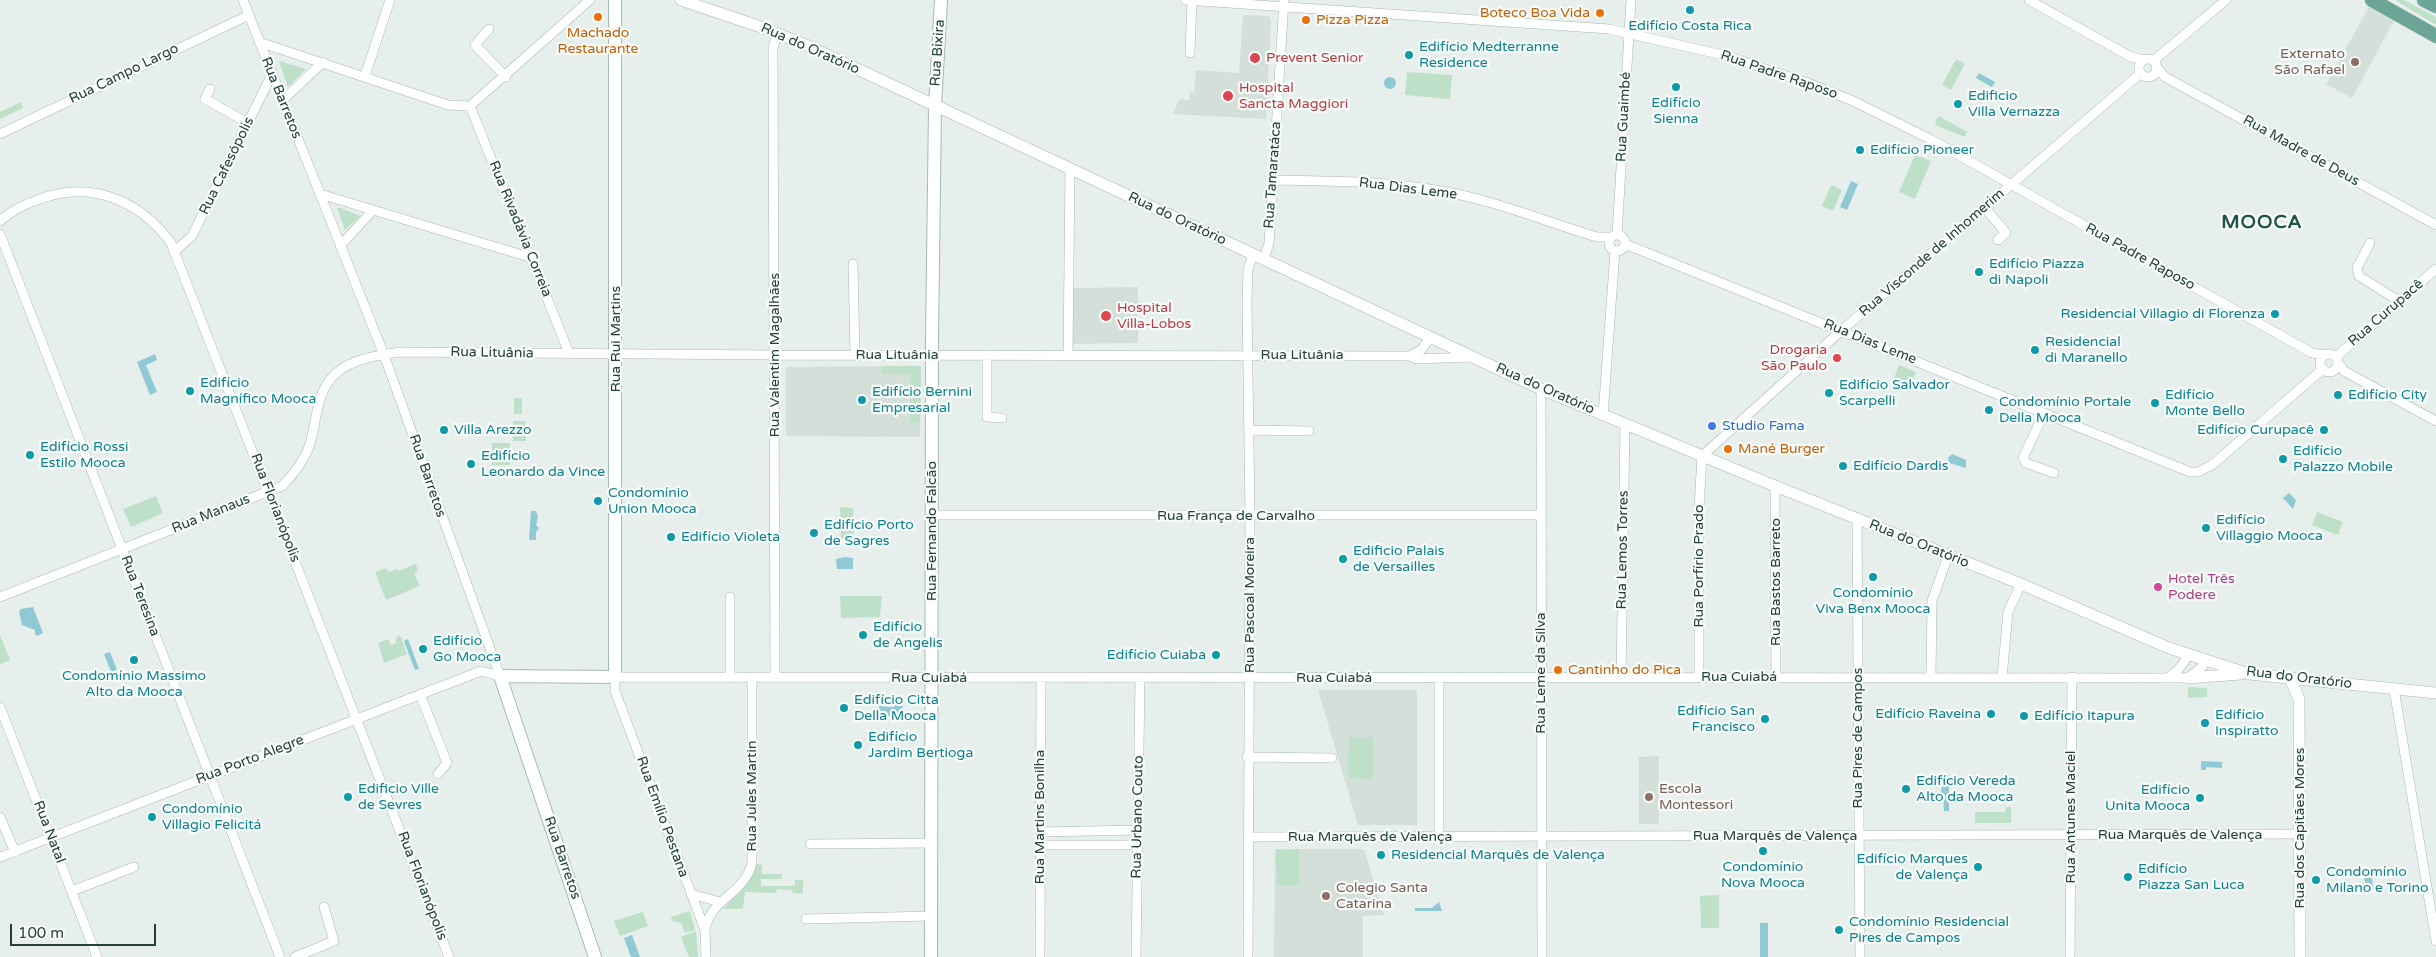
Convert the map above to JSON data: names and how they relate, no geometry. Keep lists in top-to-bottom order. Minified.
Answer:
{"streets":{"main road":["Rua Bixira","Rua Barretos","Rua Rui Martins","Rua Fernando Falcão","Rua Cuiabá"],"street":["Rua do Oratório","Rua Campo Largo","Rua Padre Raposo","Rua Guaimbé","Rua Madre de Deus","Rua Cafesópolis","Rua Tamaratáca","Rua Dias Leme","Rua Rivadávia Correia","Rua Visconde de Inhomerim","Rua Curupacê","Rua Lituânia","Rua Valentim Magalhães","Rua Florianópolis","Rua Manaus","Rua França de Carvalho","Rua Lemos Torres","Rua Porfírio Prado","Rua Bastos Barreto","Rua Teresina","Rua Pascoal Moreira","Rua Leme da Silva","Rua Pires de Campos","Rua Porto Alegre","Rua Jules Martin","Rua Emílio Pestana","Rua Martins Bonilha","Rua Urbano Couto","Rua Antunes Maciel","Rua dos Capitães Mores","Rua Natal","Rua Marquês de Valença"]},"crossings":[["Rua do Oratório","Rua Bixira"],["Rua do Oratório","Rua Guaimbé"],["Rua do Oratório","Rua Tamaratáca"],["Rua do Oratório","Rua Visconde de Inhomerim"],["Rua do Oratório","Rua Lituânia"],["Rua do Oratório","Rua Valentim Magalhães"],["Rua do Oratório","Rua Fernando Falcão"],["Rua do Oratório","Rua Lemos Torres"],["Rua do Oratório","Rua Porfírio Prado"],["Rua do Oratório","Rua Bastos Barreto"],["Rua do Oratório","Rua Pascoal Moreira"],["Rua do Oratório","Rua Leme da Silva"],["Rua do Oratório","Rua Pires de Campos"],["Rua do Oratório","Rua dos Capitães Mores"],["Rua Bixira","Rua Fernando Falcão"],["Rua Campo Largo","Rua Barretos"],["Rua Padre Raposo","Rua Guaimbé"],["Rua Padre Raposo","Rua Tamaratáca"],["Rua Padre Raposo","Rua Dias Leme"],["Rua Padre Raposo","Rua Visconde de Inhomerim"],["Rua Padre Raposo","Rua Curupacê"],["Rua Barretos","Rua Cafesópolis"],["Rua Barretos","Rua Lituânia"],["Rua Barretos","Rua Manaus"],["Rua Barretos","Rua Cuiabá"],["Rua Barretos","Rua Porto Alegre"],["Rua Guaimbé","Rua Dias Leme"],["Rua Madre de Deus","Rua Visconde de Inhomerim"],["Rua Cafesópolis","Rua Florianópolis"],["Rua Tamaratáca","Rua Dias Leme"],["Rua Dias Leme","Rua Visconde de Inhomerim"],["Rua Rivadávia Correia","Rua Lituânia"],["Rua Visconde de Inhomerim","Rua Porfírio Prado"],["Rua Rui Martins","Rua Lituânia"],["Rua Rui Martins","Rua Cuiabá"],["Rua Rui Martins","Rua Emílio Pestana"],["Rua Lituânia","Rua Valentim Magalhães"],["Rua Lituânia","Rua Manaus"],["Rua Lituânia","Rua Fernando Falcão"],["Rua Lituânia","Rua Pascoal Moreira"],["Rua Valentim Magalhães","Rua Cuiabá"],["Rua Florianópolis","Rua Manaus"],["Rua Florianópolis","Rua Porto Alegre"],["Rua Manaus","Rua Teresina"],["Rua França de Carvalho","Rua Fernando Falcão"],["Rua França de Carvalho","Rua Pascoal Moreira"],["Rua França de Carvalho","Rua Leme da Silva"],["Rua Fernando Falcão","Rua Cuiabá"],["Rua Lemos Torres","Rua Cuiabá"],["Rua Porfírio Prado","Rua Cuiabá"],["Rua Bastos Barreto","Rua Cuiabá"],["Rua Teresina","Rua Porto Alegre"],["Rua Pascoal Moreira","Rua Cuiabá"],["Rua Pascoal Moreira","Rua Marquês de Valença"],["Rua Leme da Silva","Rua Cuiabá"],["Rua Leme da Silva","Rua Marquês de Valença"],["Rua Cuiabá","Rua Pires de Campos"],["Rua Cuiabá","Rua Porto Alegre"],["Rua Cuiabá","Rua Jules Martin"],["Rua Cuiabá","Rua Emílio Pestana"],["Rua Cuiabá","Rua Martins Bonilha"],["Rua Cuiabá","Rua Urbano Couto"],["Rua Cuiabá","Rua Antunes Maciel"],["Rua Pires de Campos","Rua Marquês de Valença"],["Rua Porto Alegre","Rua Natal"],["Rua Jules Martin","Rua Emílio Pestana"],["Rua Antunes Maciel","Rua Marquês de Valença"],["Rua dos Capitães Mores","Rua Marquês de Valença"]],"districts":["MOOCA"],"places":["Edifício Costa Rica","Boteco Boa Vida","Machado Restaurante","Pizza Pizza","Edifício Medterranne Residence","Prevent Senior","Externato São Rafael","Edifício Sienna","Hospital Sancta Maggiori","Edificio Villa Vernazza","Edifício Pioneer","Edifício Piazza di Napoli","Residencial Villagio di Florenza","Hospital Villa-Lobos","Residencial di Maranello","Drogaria São Paulo","Edifício Magnífico Mooca","Edifício Salvador Scarpelli","Edifício City","Edifício Bernini Empresarial","Edifício Monte Bello","Condomínio Portale Della Mooca","Studio Fama","Villa Arezzo","Edifício Curupacê","Mané Burger","Edifício Rossi Estilo Mooca","Edifício Palazzo Mobile","Edifício Leonardo da Vince","Edifício Dardis","Condomínio Union Mooca","Edifício Villaggio Mooca","Edifício Porto de Sagres","Edifício Violeta","Edificio Palais de Versailles","Condomínio Viva Benx Mooca","Hotel Três Podere","Edifício de Angelis","Edifício Go Mooca","Edifício Cuiaba","Condomínio Massimo Alto da Mooca","Cantinho do Pica","Edifício Citta Della Mooca","Edifício Raveina","Edifício Itapura","Edifício San Francisco","Edifício Inspiratto","Edifício Jardim Bertioga","Edifício Vereda Alto da Mooca","Edificio Ville de Sevres","Escola Montessori","Edifício Unita Mooca","Condomínio Villagio Felicitá","Condomínio Nova Mooca","Residencial Marquês de Valença","Edifício Marques de Valença","Edifício Piazza San Luca","Condomínio Milano e Torino","Colegio Santa Catarina","Condomínio Residencial Pires de Campos"],"scale_bar":"100 m"}
